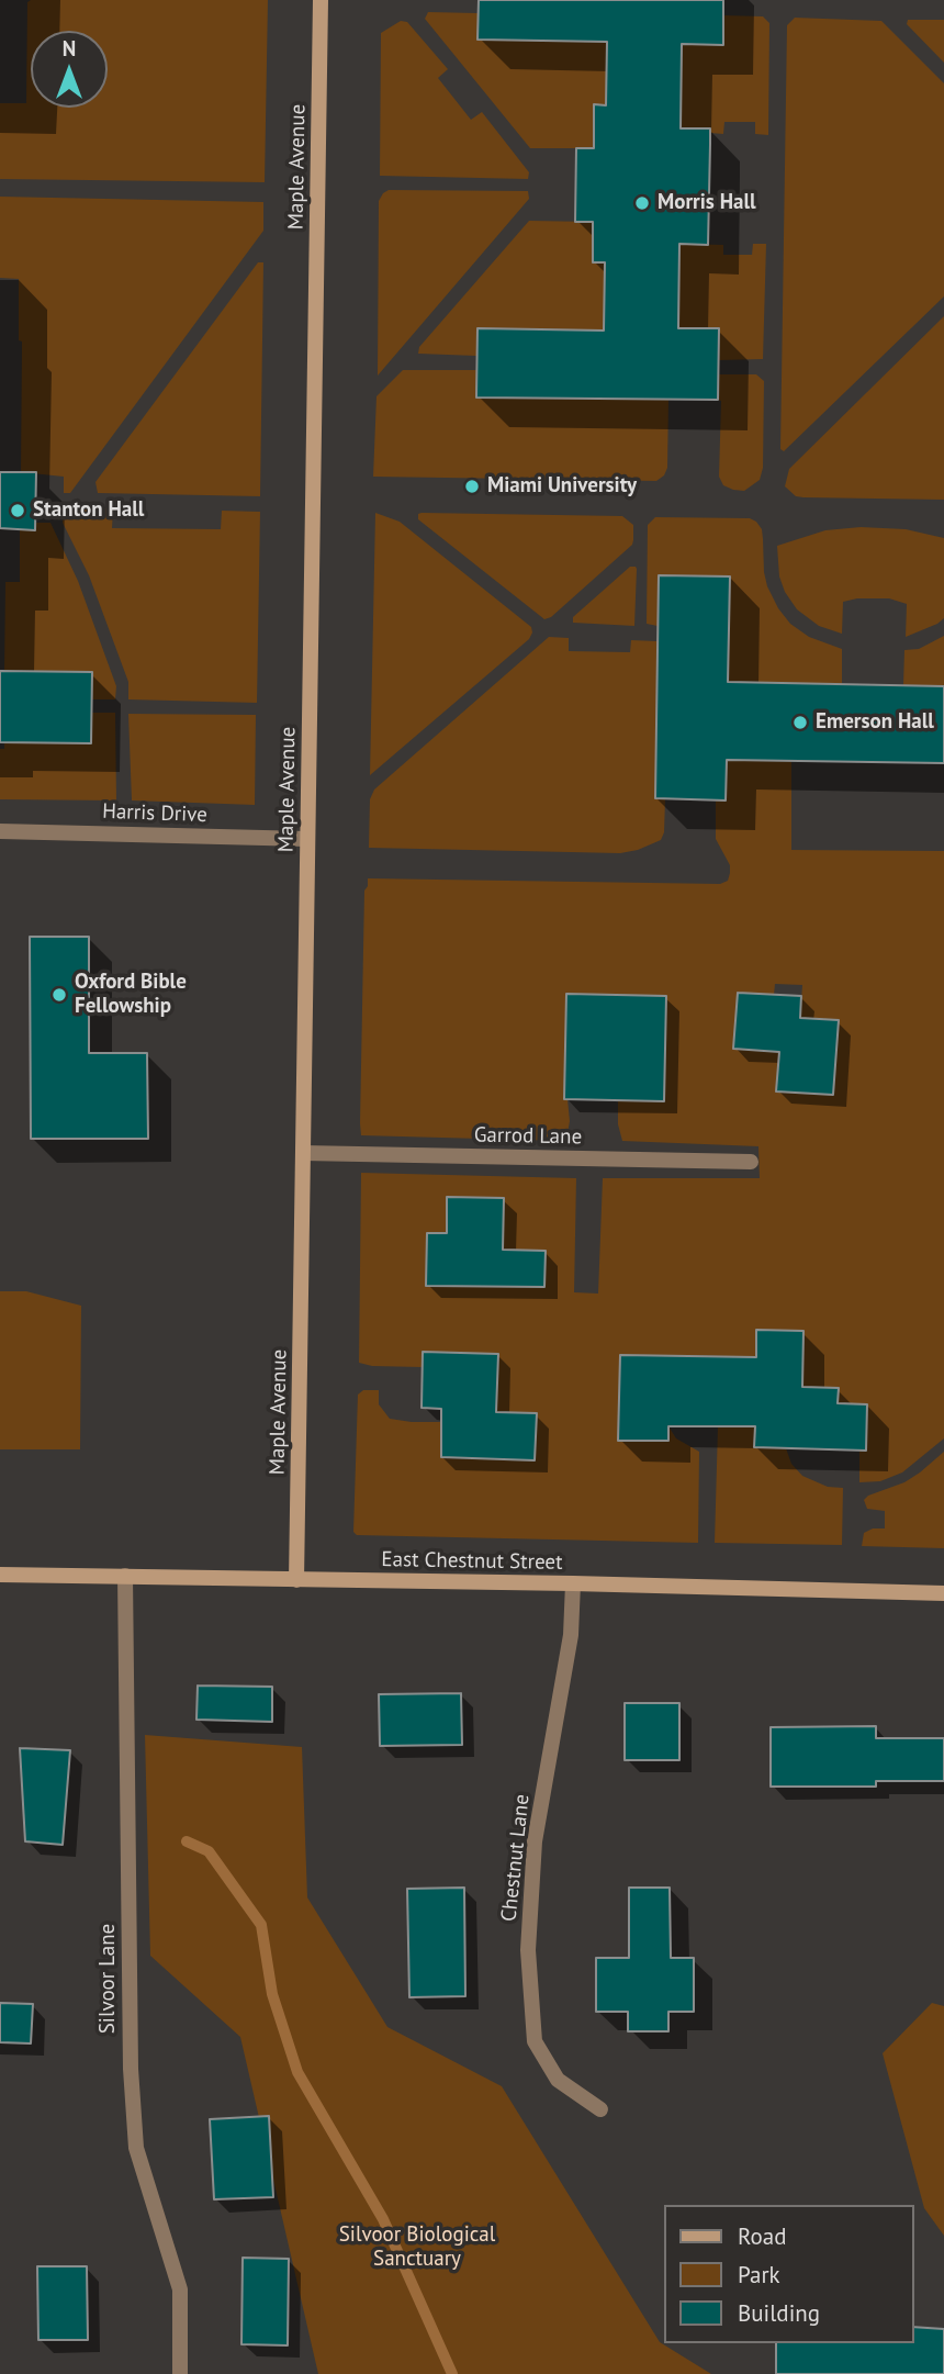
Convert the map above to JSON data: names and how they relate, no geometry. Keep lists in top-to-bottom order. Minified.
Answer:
{"streets":{"street":["Maple Avenue","Harris Drive","Garrod Lane","East Chestnut Street","Chestnut Lane","Silvoor Lane"]},"crossings":[["Maple Avenue","Harris Drive"],["Maple Avenue","Garrod Lane"],["Maple Avenue","East Chestnut Street"],["East Chestnut Street","Chestnut Lane"],["East Chestnut Street","Silvoor Lane"]],"parks":["Silvoor Biological Sanctuary"],"places":["Morris Hall","Miami University","Stanton Hall","Emerson Hall","Oxford Bible Fellowship"],"legend":["Road","Park","Building"],"north":"top"}
